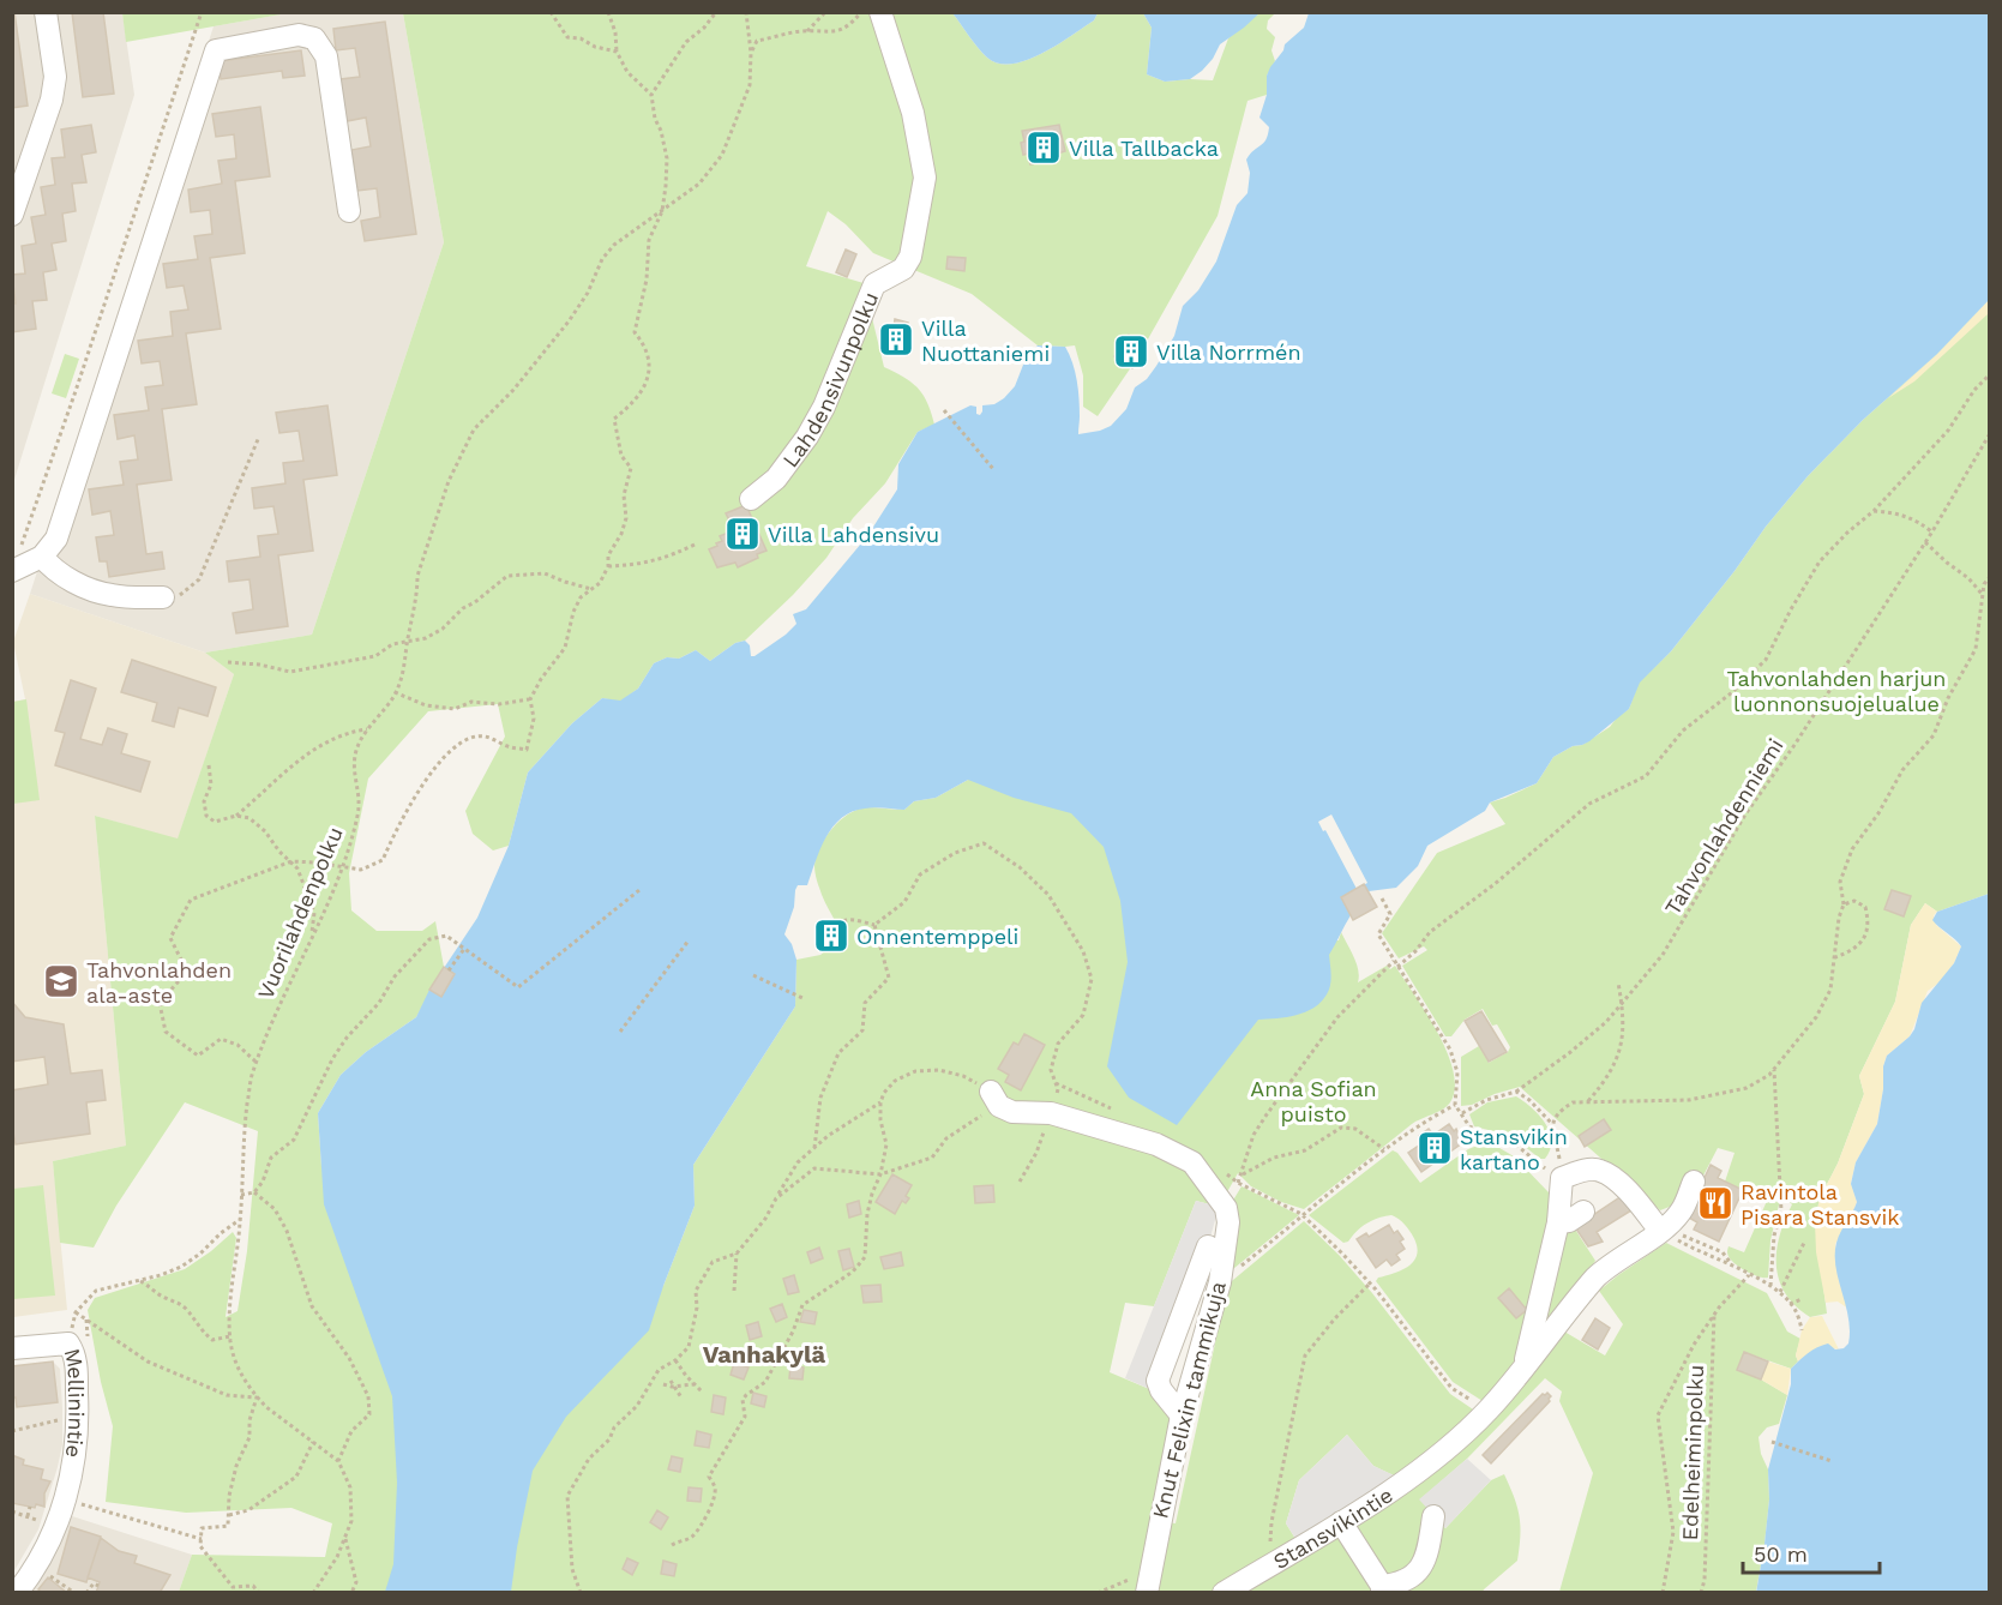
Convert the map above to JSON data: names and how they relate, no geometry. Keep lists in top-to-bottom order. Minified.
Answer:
{"streets":{"street":["Lahdensivunpolku","Knut Felixin tammikuja","Mellinintie","Stansvikintie"],"path":["Tahvonlahdenniemi","Vuorilahdenpolku","Edelheiminpolku"]},"districts":["Vanhakylä"],"parks":["Tahvonlahden harjun luonnonsuojelualue","Anna Sofian puisto"],"places":{"building":["Villa Tallbacka","Villa Nuottaniemi","Villa Norrmén","Villa Lahdensivu","Onnentemppeli","Stansvikin kartano"],"school or university":["Tahvonlahden ala-aste"],"restaurant":["Ravintola Pisara Stansvik"]},"scale_bar":"50 m"}
